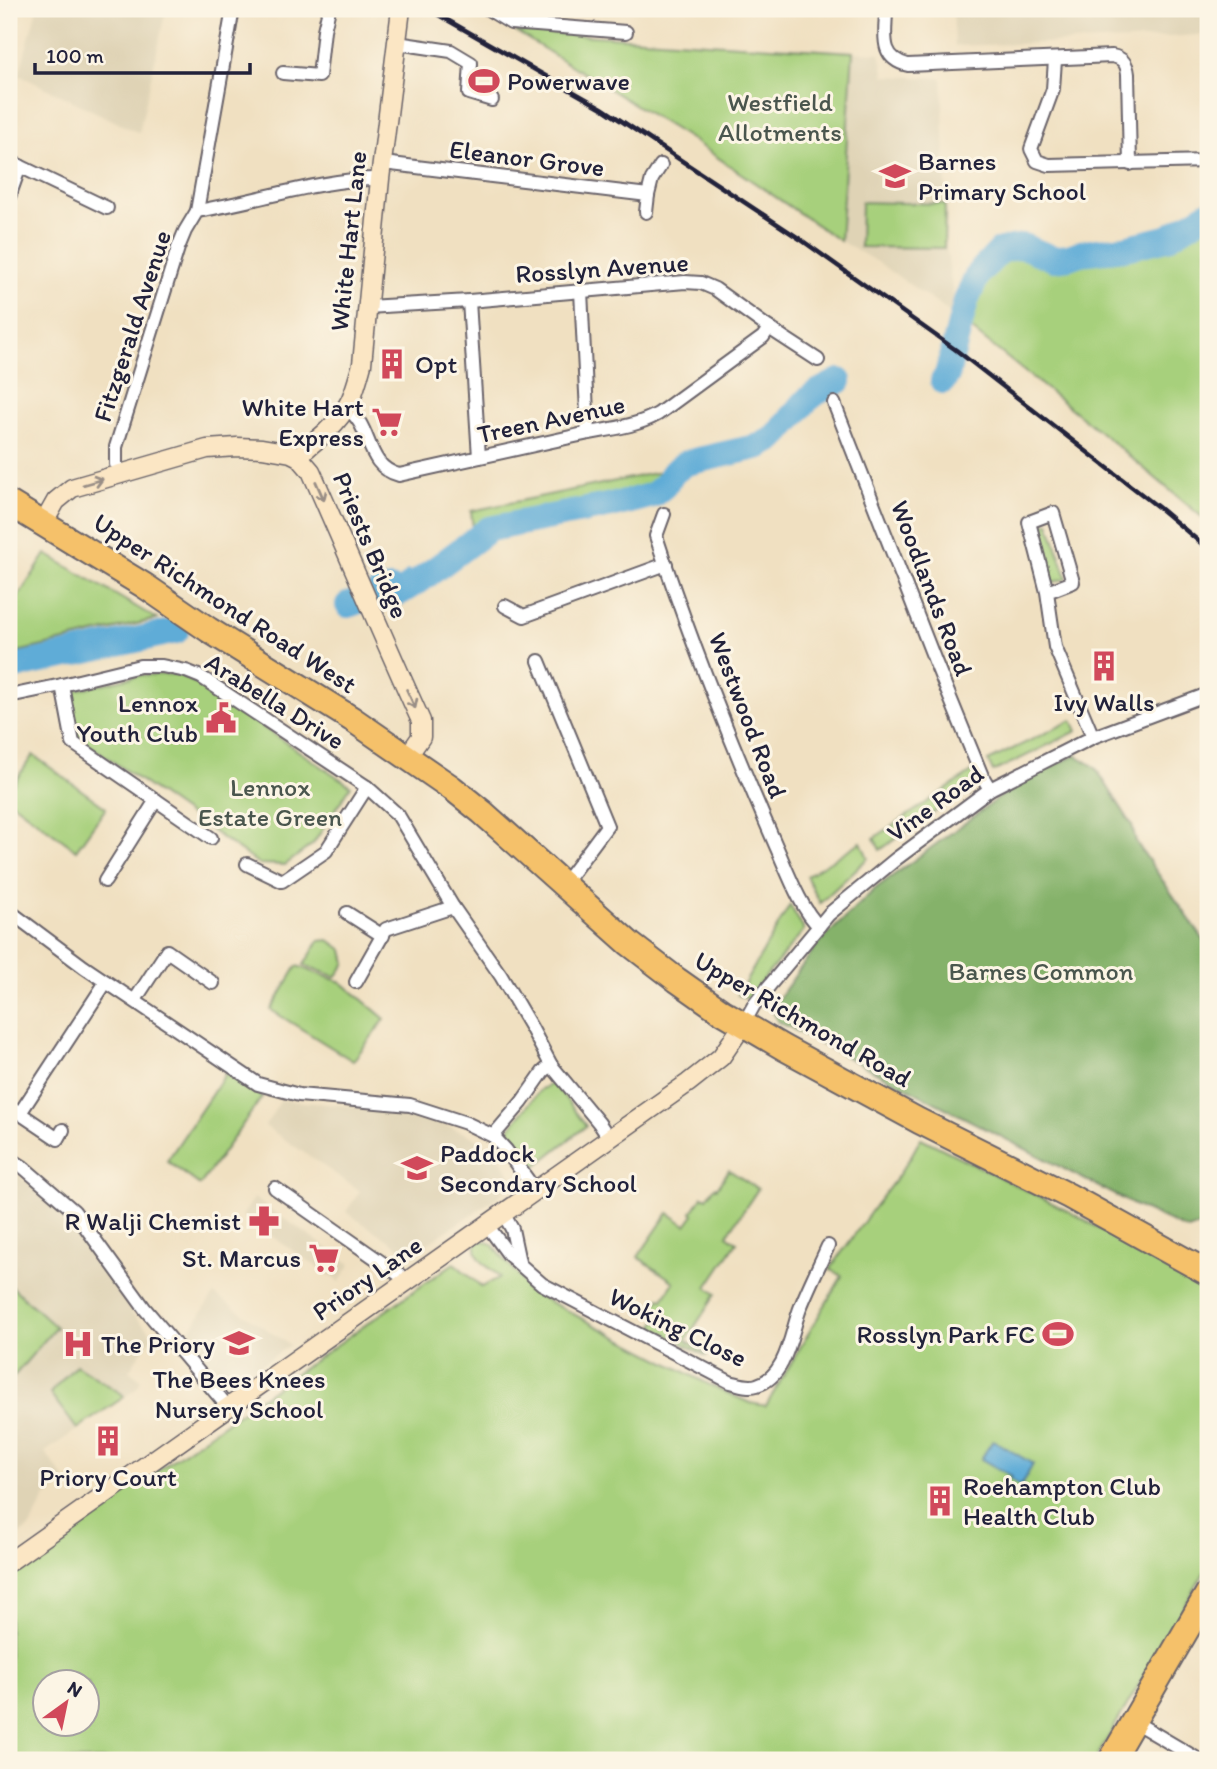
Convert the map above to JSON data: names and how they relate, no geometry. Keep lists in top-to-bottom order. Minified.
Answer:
{"streets":{"highway":["Upper Richmond Road West","Upper Richmond Road"],"street":["Eleanor Grove","White Hart Lane","Rosslyn Avenue","Fitzgerald Avenue","Treen Avenue","Priests Bridge","Woodlands Road","Arabella Drive","Westwood Road","Vine Road","Priory Lane","Woking Close"]},"crossings":[["Eleanor Grove","White Hart Lane"],["Eleanor Grove","Fitzgerald Avenue"],["White Hart Lane","Rosslyn Avenue"],["White Hart Lane","Fitzgerald Avenue"],["White Hart Lane","Treen Avenue"],["White Hart Lane","Priests Bridge"],["Rosslyn Avenue","Treen Avenue"],["Fitzgerald Avenue","Priests Bridge"],["Priests Bridge","Upper Richmond Road West"],["Priests Bridge","Upper Richmond Road"],["Woodlands Road","Vine Road"],["Upper Richmond Road West","Upper Richmond Road"],["Arabella Drive","Priory Lane"],["Westwood Road","Vine Road"],["Vine Road","Upper Richmond Road"],["Vine Road","Priory Lane"],["Upper Richmond Road","Priory Lane"],["Priory Lane","Woking Close"]],"parks":["Westfield Allotments","Lennox Estate Green","Barnes Common"],"places":{"sports":["Powerwave","Rosslyn Park FC"],"school or university":["Barnes Primary School","Paddock Secondary School","The Bees Knees Nursery School"],"building":["Opt","Ivy Walls","Priory Court","Roehampton Club Health Club"],"supermarket":["White Hart Express","St. Marcus"],"public building":["Lennox Youth Club"],"pharmacy":["R Walji Chemist"],"hospital":["The Priory"]},"scale_bar":"100 m","north":"top right"}
